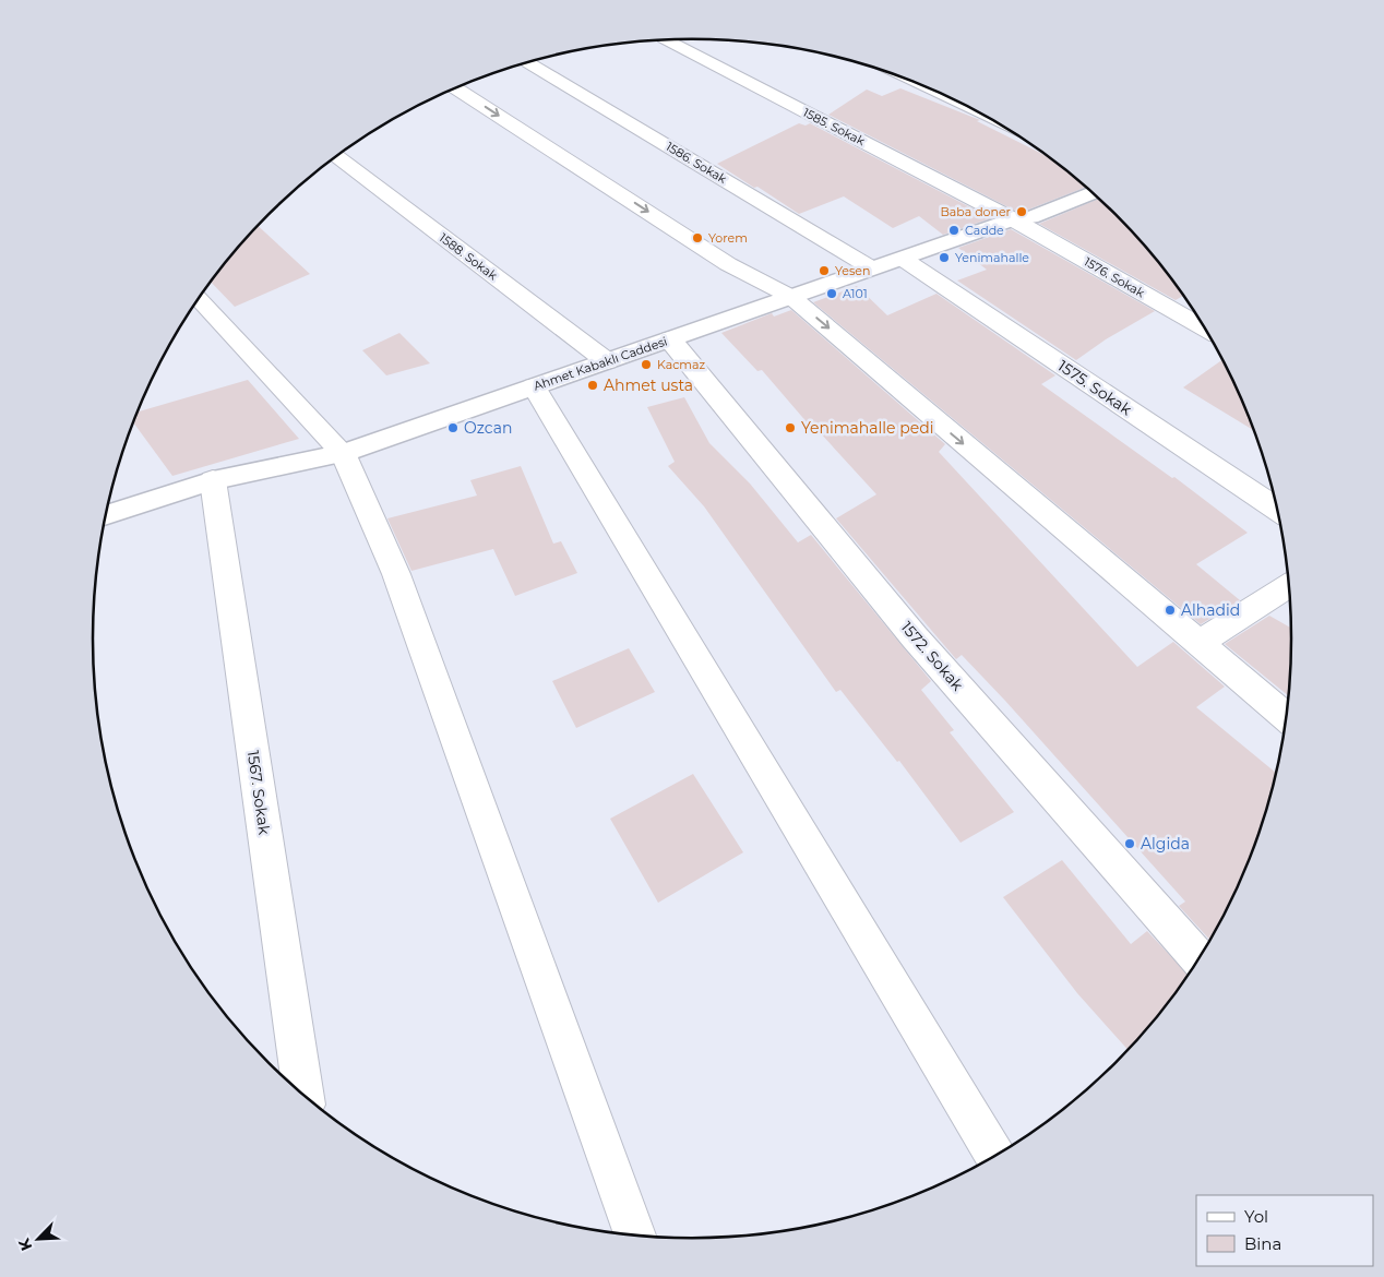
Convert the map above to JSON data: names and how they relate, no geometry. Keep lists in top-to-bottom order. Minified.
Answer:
{"streets":{"street":["1585. Sokak","1586. Sokak","1588. Sokak","1576. Sokak","Ahmet Kabaklı Caddesi","1575. Sokak","1572. Sokak","1567. Sokak"]},"crossings":[["1585. Sokak","1576. Sokak"],["1585. Sokak","Ahmet Kabaklı Caddesi"],["1586. Sokak","Ahmet Kabaklı Caddesi"],["1588. Sokak","Ahmet Kabaklı Caddesi"],["1576. Sokak","Ahmet Kabaklı Caddesi"],["Ahmet Kabaklı Caddesi","1575. Sokak"],["Ahmet Kabaklı Caddesi","1572. Sokak"],["Ahmet Kabaklı Caddesi","1567. Sokak"]],"places":["Baba doner","Cadde","Yorem","Yenimahalle","Yesen","A101","Kacmaz","Ahmet usta","Ozcan","Yenimahalle pedi","Alhadid","Algida"],"legend":["Yol","Bina"],"north":"bottom left"}
